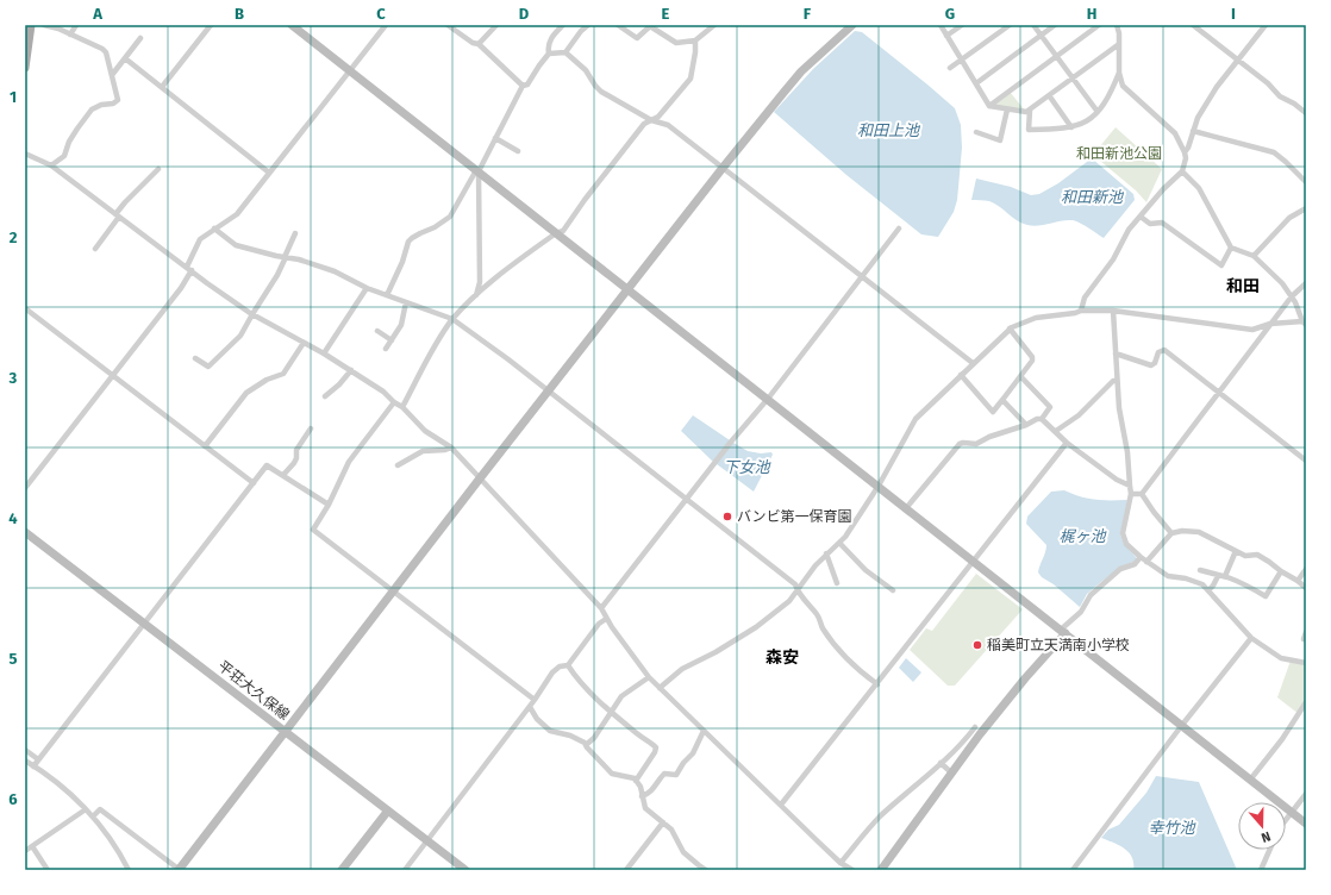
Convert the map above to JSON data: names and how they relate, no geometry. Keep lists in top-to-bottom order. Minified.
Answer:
{"streets":{"street":["平荘大久保線"]},"districts":["和田","森安"],"water":["和田上池","和田新池","下女池","梶ヶ池","幸竹池"],"parks":["和田新池公園"],"places":["バンビ第一保育園","稲美町立天満南小学校"],"north":"bottom","grid":{"columns":["A","B","C","D","E","F","G","H","I"],"rows":["1","2","3","4","5","6"]}}
